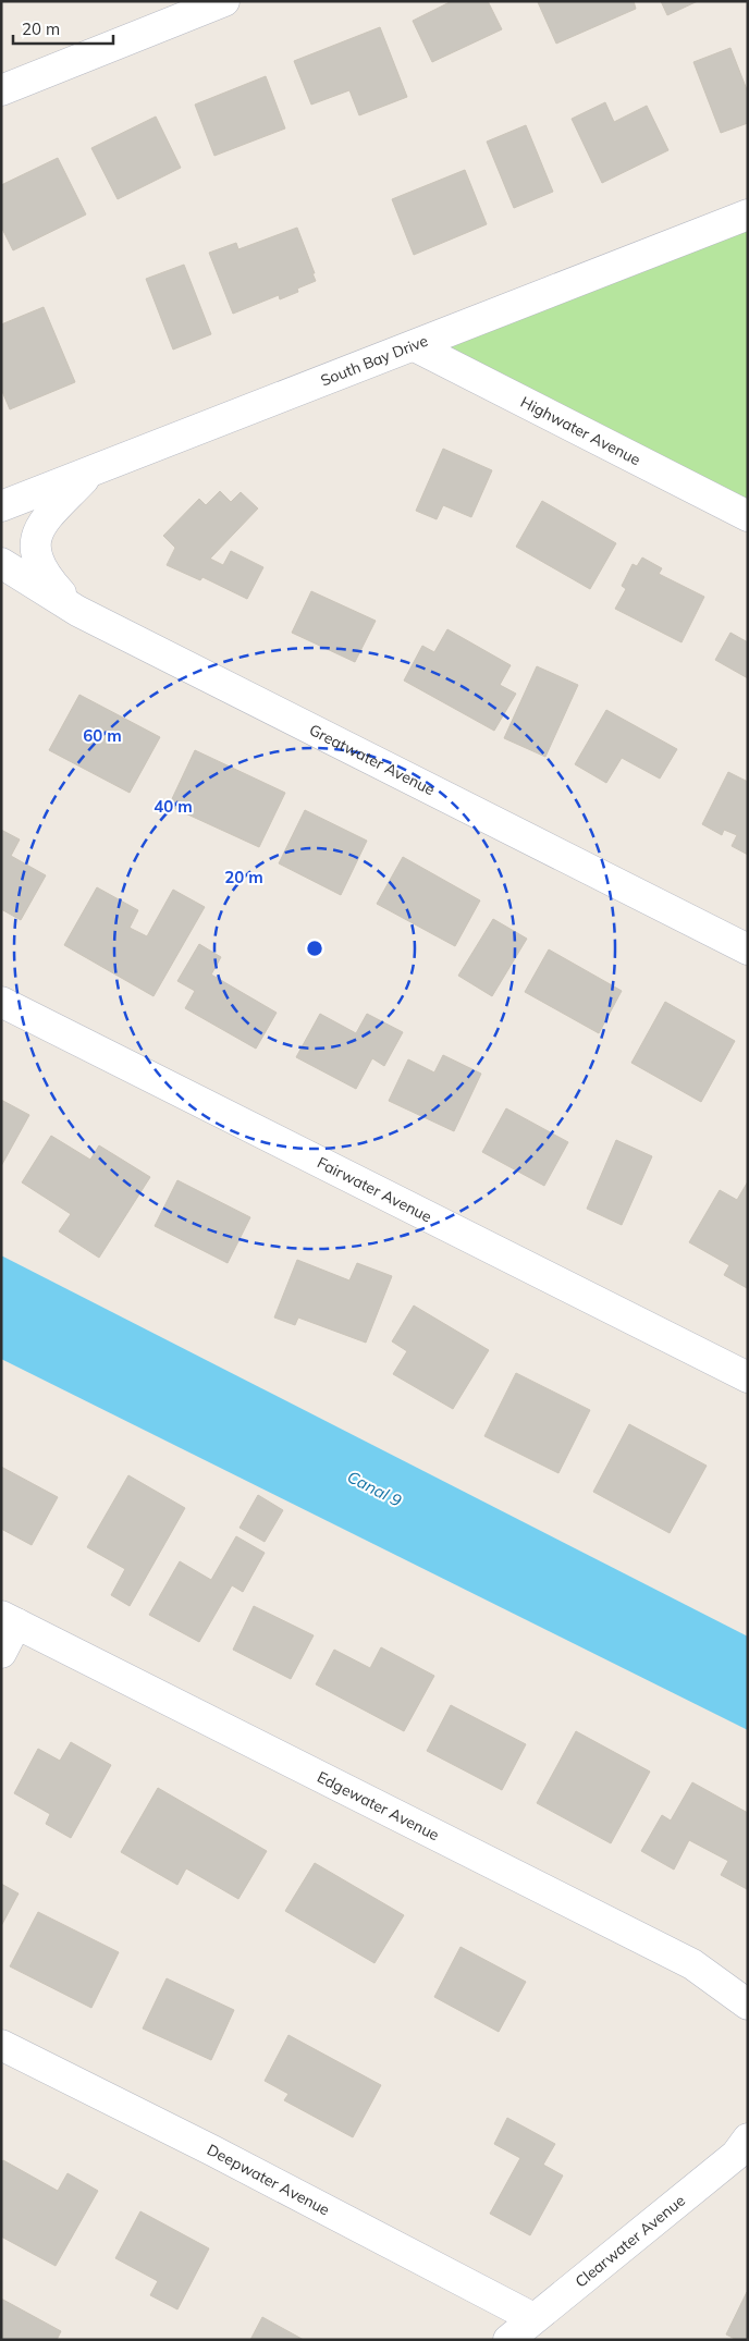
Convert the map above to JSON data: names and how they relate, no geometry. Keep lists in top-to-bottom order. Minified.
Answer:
{"streets":{"street":["South Bay Drive","Highwater Avenue","Greatwater Avenue","Fairwater Avenue","Edgewater Avenue","Deepwater Avenue","Clearwater Avenue"]},"crossings":[["South Bay Drive","Highwater Avenue"],["Deepwater Avenue","Clearwater Avenue"]],"water":["Canal 9"],"scale_bar":"20 m","rings":["60 m","40 m","20 m"]}
